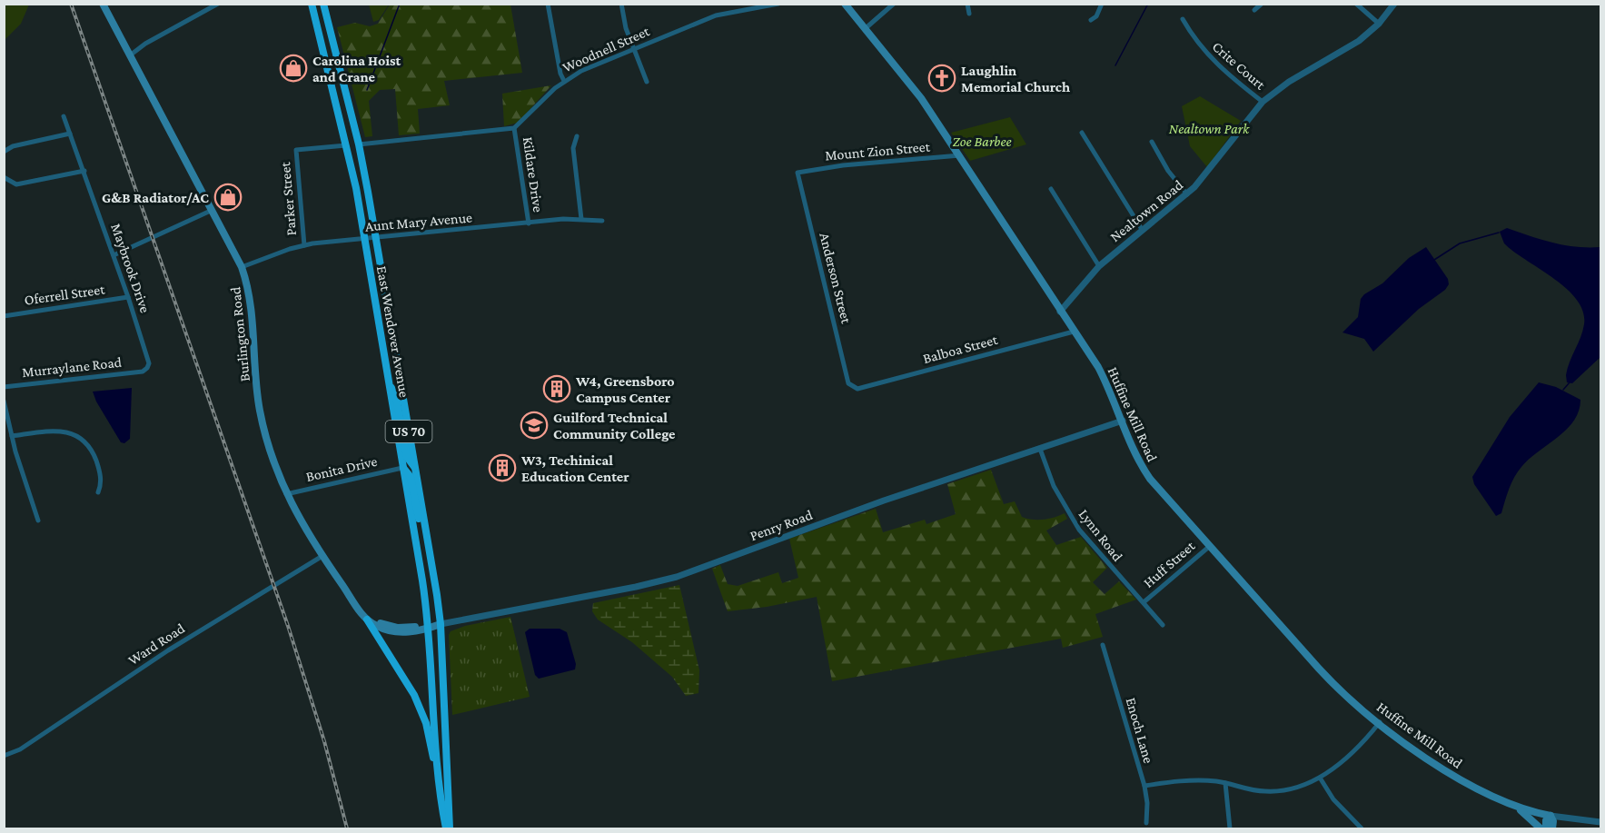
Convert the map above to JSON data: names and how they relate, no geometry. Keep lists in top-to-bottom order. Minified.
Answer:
{"streets":{"highway":["East Wendover Avenue","US 70"],"main road":["Burlington Road","Huffine Mill Road"],"street":["Woodnell Street","Crite Court","Mount Zion Street","Kildare Drive","Parker Street","Nealtown Road","Aunt Mary Avenue","Maybrook Drive","Anderson Street","Oferrell Street","Balboa Street","Murraylane Road","Bonita Drive","Penry Road","Lynn Road","Huff Street","Ward Road","Enoch Lane"]},"crossings":[["Woodnell Street","Kildare Drive"],["Crite Court","Nealtown Road"],["Mount Zion Street","Anderson Street"],["Mount Zion Street","Huffine Mill Road"],["Kildare Drive","Aunt Mary Avenue"],["Parker Street","Aunt Mary Avenue"],["Parker Street","East Wendover Avenue"],["Nealtown Road","Huffine Mill Road"],["Aunt Mary Avenue","East Wendover Avenue"],["Aunt Mary Avenue","Burlington Road"],["Maybrook Drive","Oferrell Street"],["Maybrook Drive","Murraylane Road"],["Anderson Street","Balboa Street"],["East Wendover Avenue","Burlington Road"],["East Wendover Avenue","Bonita Drive"],["East Wendover Avenue","Penry Road"],["Burlington Road","Bonita Drive"],["Burlington Road","Penry Road"],["Burlington Road","Ward Road"],["Balboa Street","Huffine Mill Road"],["Huffine Mill Road","Penry Road"],["Huffine Mill Road","Huff Street"],["Penry Road","Lynn Road"],["Lynn Road","Huff Street"]],"parks":["Nealtown Park","Zoe Barbee"],"places":{"shop":["Carolina Hoist and Crane","G&B Radiator/AC"],"church":["Laughlin Memorial Church"],"building":["W4, Greensboro Campus Center","W3, Techinical Education Center"],"school or university":["Guilford Technical Community College"]}}
